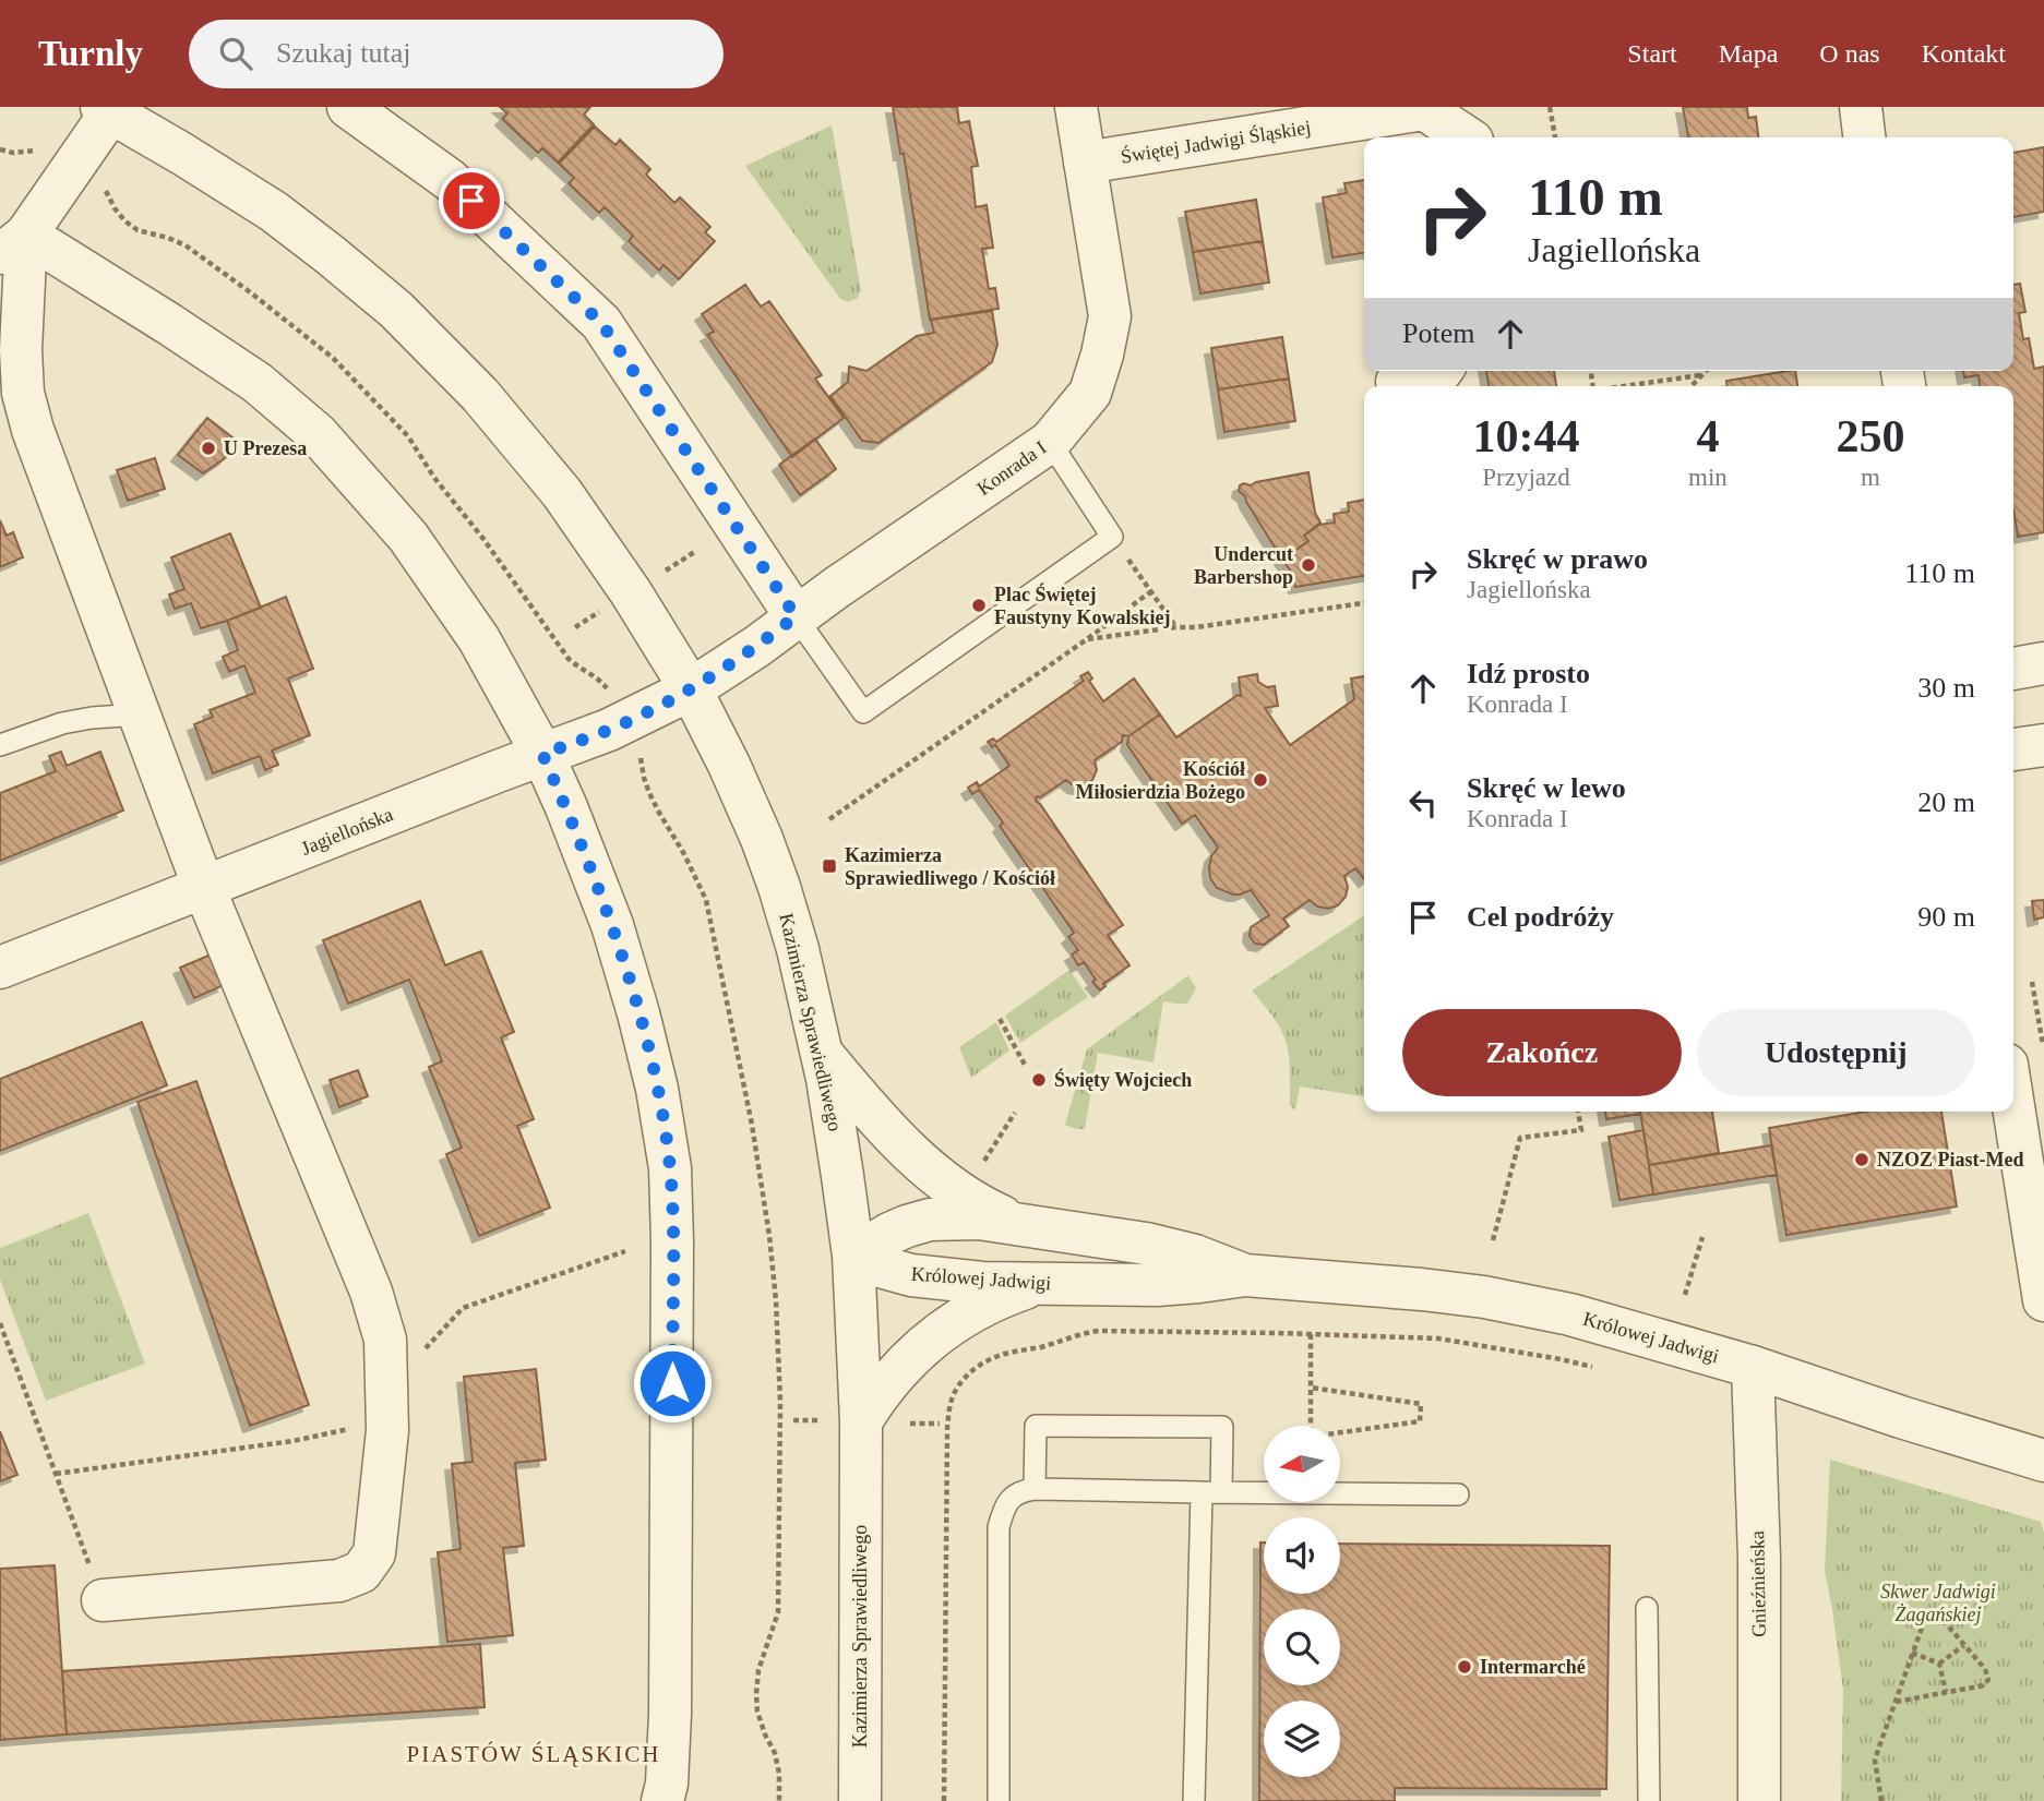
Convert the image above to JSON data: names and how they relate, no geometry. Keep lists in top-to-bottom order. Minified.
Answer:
{"streets":{"street":["Świętej Jadwigi Śląskiej","Konrada I","Jagiellońska","Kazimierza Sprawiedliwego","Królowej Jadwigi","Gnieźnieńska"]},"crossings":[["Świętej Jadwigi Śląskiej","Konrada I"],["Konrada I","Jagiellońska"],["Konrada I","Kazimierza Sprawiedliwego"],["Jagiellońska","Kazimierza Sprawiedliwego"],["Kazimierza Sprawiedliwego","Królowej Jadwigi"],["Królowej Jadwigi","Gnieźnieńska"]],"districts":["PIASTÓW ŚLĄSKICH"],"parks":["Skwer Jadwigi Żagańskiej"],"places":{"other":["U Prezesa","Undercut Barbershop","Plac Świętej Faustyny Kowalskiej","Kościół Miłosierdzia Bożego","Święty Wojciech","NZOZ Piast-Med","Intermarché"],"transit":["Kazimierza Sprawiedliwego / Kościół"]},"north":"left","page":{"header":"Turnly","search":"Szukaj tutaj","nav":["Start","Mapa","O nas","Kontakt"],"turn":["110 m","Jagiellońska"],"then":"Potem","eta":["10:44","Przyjazd","4","min","250","m"],"list":[{"name":"Skręć w prawo","note":"Jagiellońska","value":"110 m"},{"name":"Idź prosto","note":"Konrada I","value":"30 m"},{"name":"Skręć w lewo","note":"Konrada I","value":"20 m"},{"name":"Cel podróży","value":"90 m"}],"buttons":["Zakończ","Udostępnij"]}}
